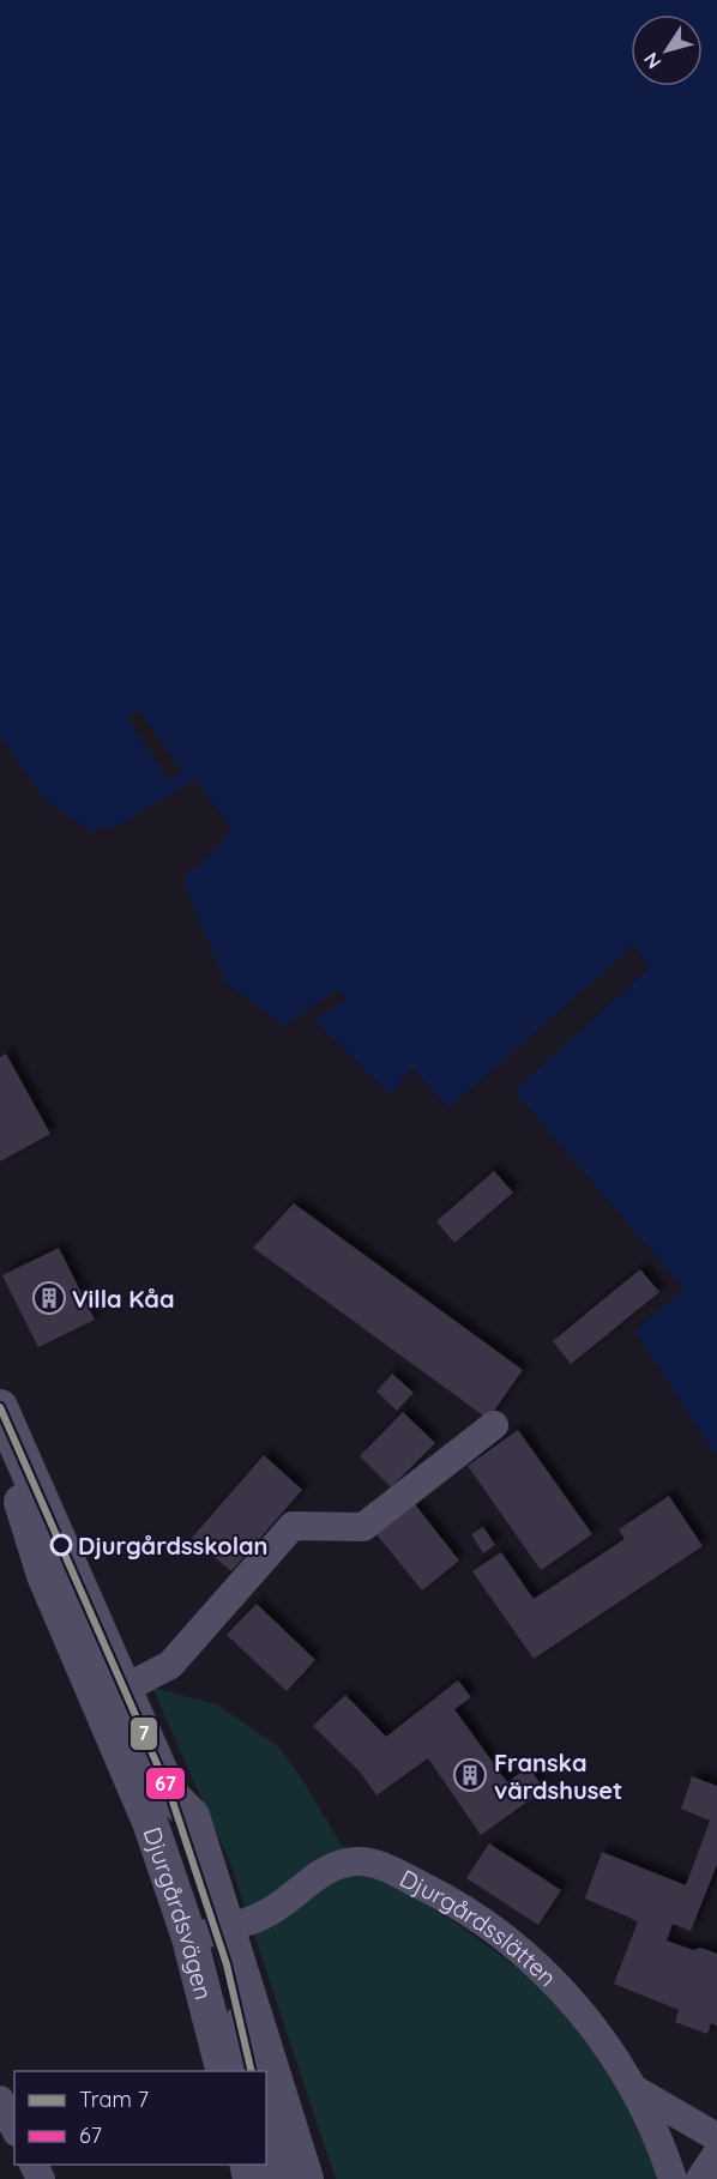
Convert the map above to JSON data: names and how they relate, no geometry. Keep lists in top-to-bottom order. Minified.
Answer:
{"streets":{"street":["Djurgårdsvägen","Djurgårdsslätten"]},"crossings":[["Djurgårdsvägen","Djurgårdsslätten"]],"places":{"building":["Villa Kåa","Franska värdshuset"],"other":["Djurgårdsskolan"]},"lines":["tram line 7","transit line 67"],"legend":["Tram 7","67"],"north":"bottom left"}
